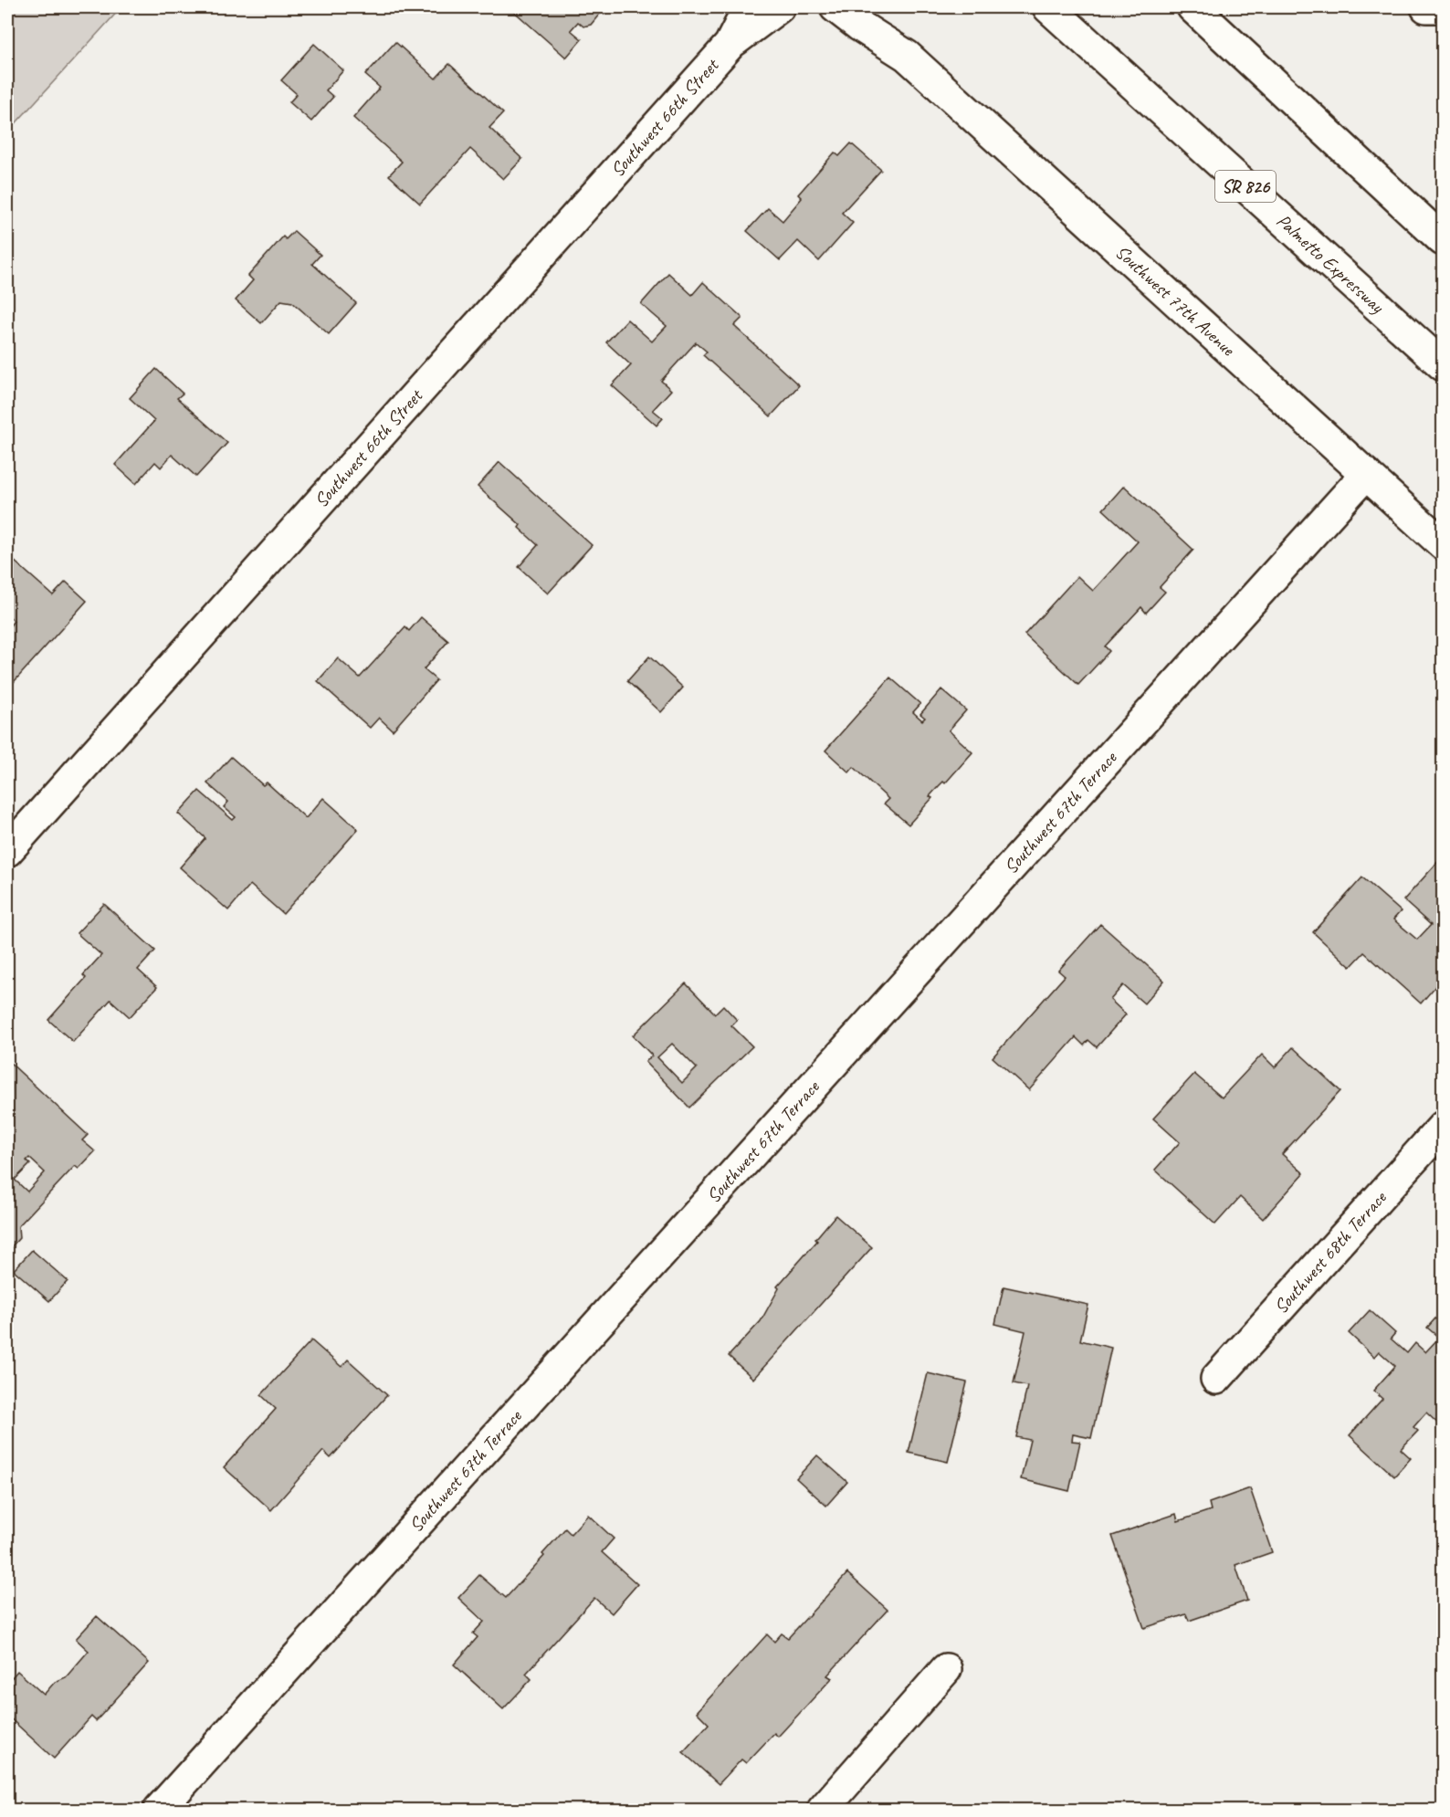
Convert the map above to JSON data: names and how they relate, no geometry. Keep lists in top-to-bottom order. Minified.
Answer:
{"streets":{"main road":["Southwest 66th Street","SR 826","Palmetto Expressway","Southwest 77th Avenue","Southwest 67th Terrace","Southwest 68th Terrace"]},"crossings":[["Southwest 77th Avenue","Southwest 67th Terrace"]]}
